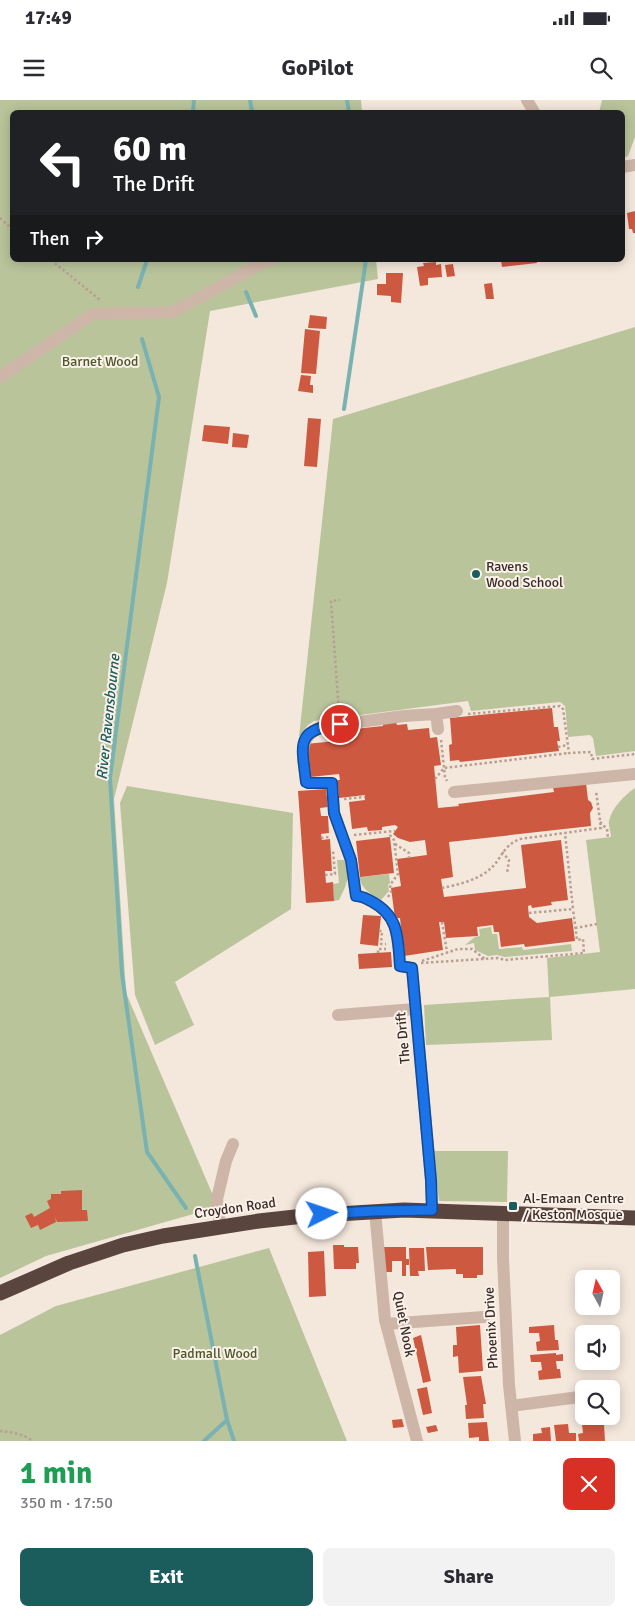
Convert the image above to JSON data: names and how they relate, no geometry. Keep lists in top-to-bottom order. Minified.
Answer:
{"streets":{"highway":["Croydon Road"],"street":["The Drift","Quiet Nook","Phoenix Drive"]},"crossings":[["The Drift","Croydon Road"],["Croydon Road","Quiet Nook"],["Croydon Road","Phoenix Drive"]],"water":["River Ravensbourne"],"parks":["Barnet Wood","Padmall Wood"],"places":{"other":["Ravens Wood School"],"transit":["Al-Emaan Centre / Keston Mosque"]},"north":"top","page":{"status":"17:49","header":"GoPilot","turn":["60 m","The Drift"],"then":"Then","heading":["1 min","350 m · 17:50"],"buttons":["Exit","Share"]}}
